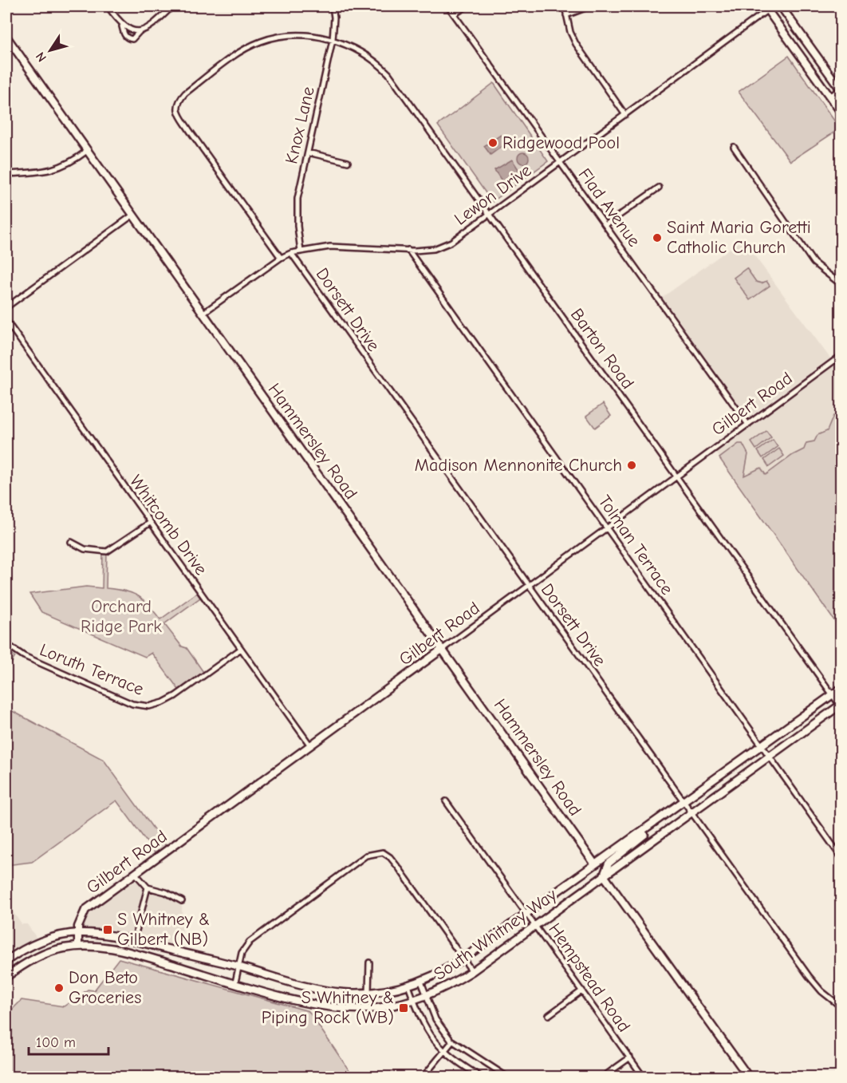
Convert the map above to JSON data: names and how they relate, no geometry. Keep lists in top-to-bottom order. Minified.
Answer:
{"streets":{"main road":["Gilbert Road","Hammersley Road","South Whitney Way"],"street":["Knox Lane","Lewon Drive","Flad Avenue","Dorsett Drive","Barton Road","Whitcomb Drive","Tolman Terrace","Loruth Terrace","Hempstead Road"]},"crossings":[["Knox Lane","Lewon Drive"],["Knox Lane","Barton Road"],["Lewon Drive","Flad Avenue"],["Lewon Drive","Dorsett Drive"],["Lewon Drive","Barton Road"],["Lewon Drive","Hammersley Road"],["Lewon Drive","Tolman Terrace"],["Flad Avenue","Gilbert Road"],["Dorsett Drive","Gilbert Road"],["Dorsett Drive","South Whitney Way"],["Barton Road","Gilbert Road"],["Barton Road","South Whitney Way"],["Gilbert Road","Hammersley Road"],["Gilbert Road","Whitcomb Drive"],["Gilbert Road","Tolman Terrace"],["Gilbert Road","South Whitney Way"],["Hammersley Road","South Whitney Way"],["Whitcomb Drive","Loruth Terrace"],["Tolman Terrace","South Whitney Way"],["South Whitney Way","Hempstead Road"]],"parks":["Orchard Ridge Park"],"places":{"other":["Ridgewood Pool","Saint Maria Goretti Catholic Church","Madison Mennonite Church","Don Beto Groceries"],"transit":["S Whitney & Gilbert (NB)","S Whitney & Piping Rock (WB)"]},"scale_bar":"100 m","north":"bottom left"}
